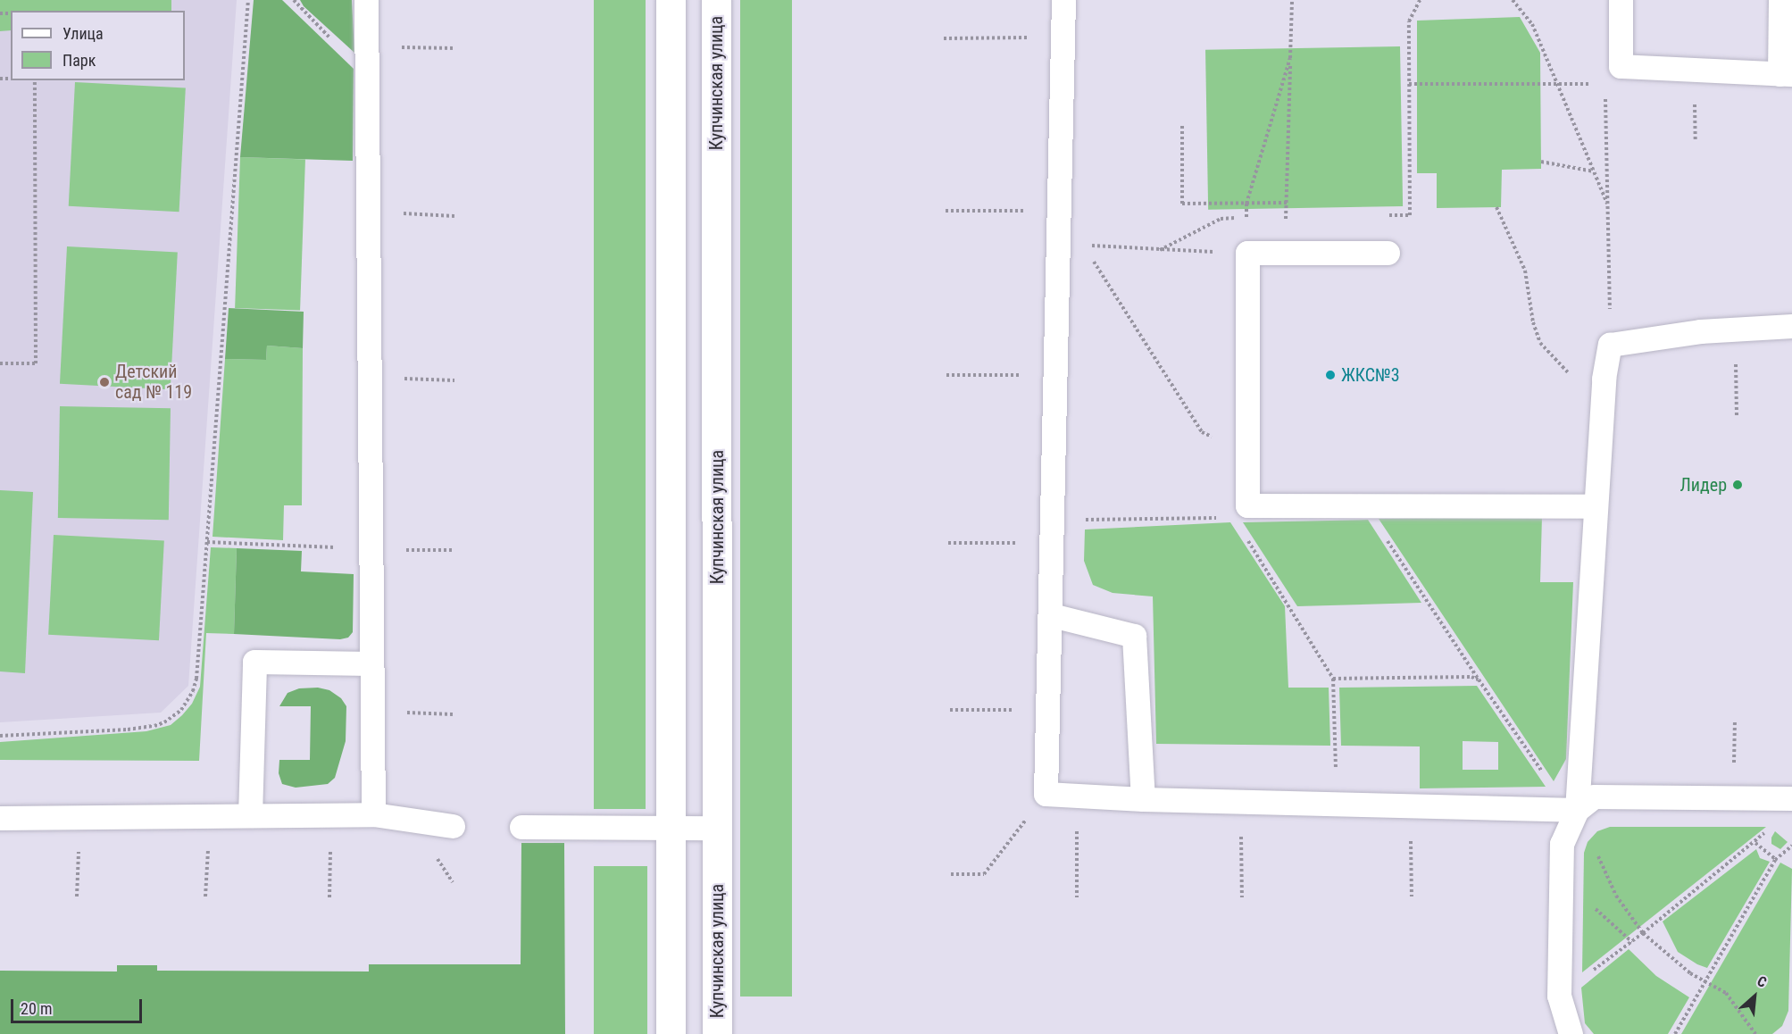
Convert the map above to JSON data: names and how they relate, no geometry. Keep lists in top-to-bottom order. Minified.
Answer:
{"streets":{"street":["Купчинская улица"]},"places":["ЖКС№3","Детский сад № 119","Лидер"],"legend":["Улица","Парк"],"scale_bar":"20 m","north":"top right"}
